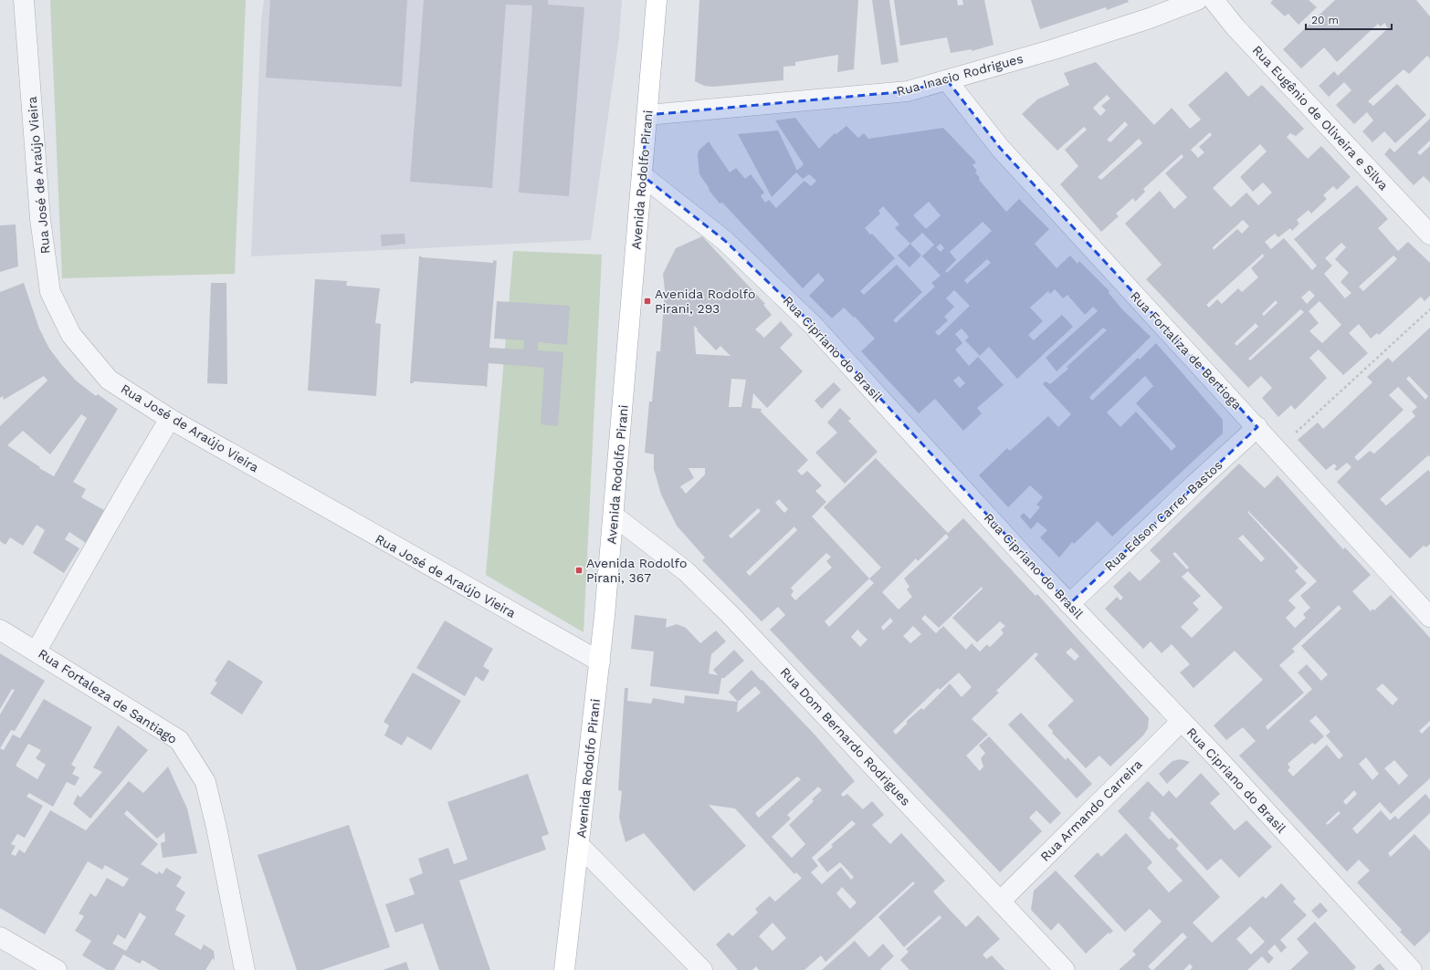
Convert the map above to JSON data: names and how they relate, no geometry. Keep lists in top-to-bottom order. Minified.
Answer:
{"streets":{"main road":["Avenida Rodolfo Pirani"],"street":["Rua Inacio Rodrigues","Rua Eugênio de Oliveira e Silva","Rua José de Araújo Vieira","Rua Cipriano do Brasil","Rua Fortaliza de Bertioga","Rua Edson Carrer Bastos","Rua Fortaleza de Santiago","Rua Dom Bernardo Rodrigues","Rua Armando Carreira"]},"crossings":[["Rua Inacio Rodrigues","Avenida Rodolfo Pirani"],["Rua Inacio Rodrigues","Rua Fortaliza de Bertioga"],["Rua José de Araújo Vieira","Avenida Rodolfo Pirani"],["Avenida Rodolfo Pirani","Rua Cipriano do Brasil"],["Avenida Rodolfo Pirani","Rua Dom Bernardo Rodrigues"],["Rua Cipriano do Brasil","Rua Edson Carrer Bastos"],["Rua Cipriano do Brasil","Rua Armando Carreira"],["Rua Fortaliza de Bertioga","Rua Edson Carrer Bastos"],["Rua Dom Bernardo Rodrigues","Rua Armando Carreira"]],"places":{"transit":["Avenida Rodolfo Pirani, 293","Avenida Rodolfo Pirani, 367"]},"scale_bar":"20 m"}
